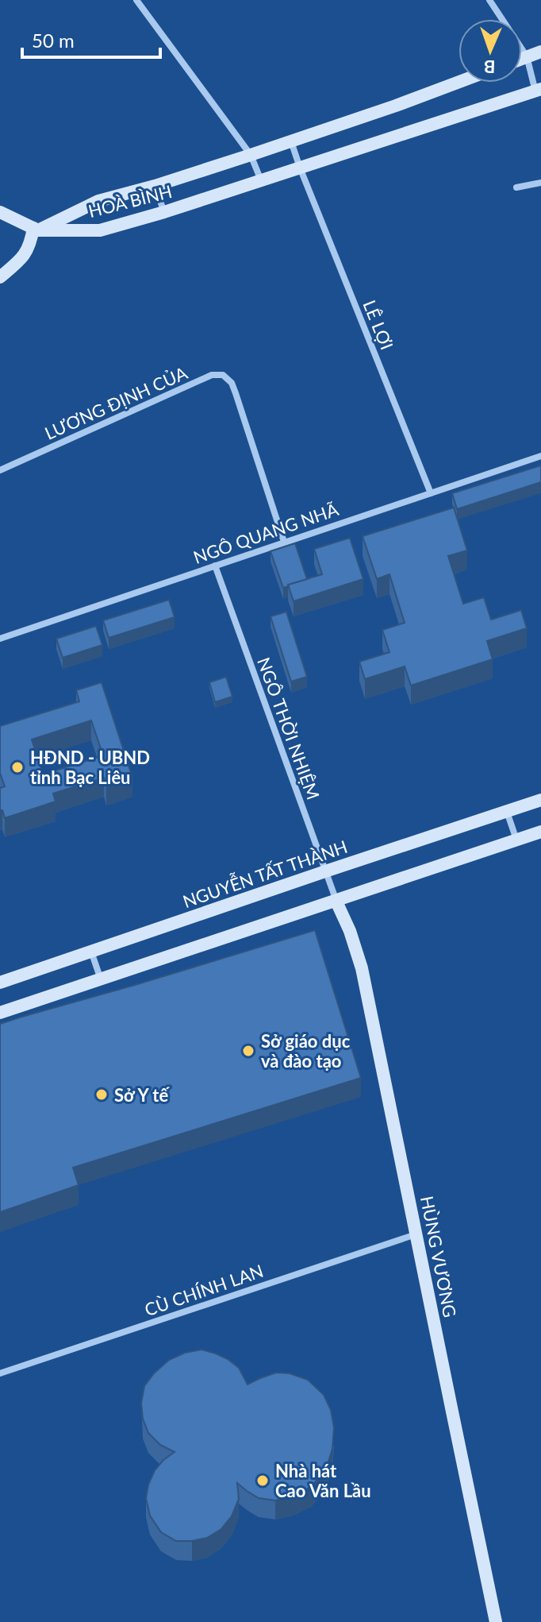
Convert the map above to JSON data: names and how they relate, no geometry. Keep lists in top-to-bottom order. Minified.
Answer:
{"streets":{"street":["HOÀ BÌNH","LÊ LỢI","LƯƠNG ĐỊNH CỦA","NGÔ QUANG NHÃ","NGÔ THỜI NHIỆM","NGUYỄN TẤT THÀNH","HÙNG VƯƠNG","CÙ CHÍNH LAN"]},"crossings":[["HOÀ BÌNH","LÊ LỢI"],["LÊ LỢI","NGÔ QUANG NHÃ"],["LƯƠNG ĐỊNH CỦA","NGÔ QUANG NHÃ"],["NGÔ QUANG NHÃ","NGÔ THỜI NHIỆM"],["NGÔ THỜI NHIỆM","NGUYỄN TẤT THÀNH"],["NGÔ THỜI NHIỆM","HÙNG VƯƠNG"],["HÙNG VƯƠNG","CÙ CHÍNH LAN"]],"places":["HĐND - UBND tỉnh Bạc Liêu","Sở giáo dục và đào tạo","Sở Y tế","Nhà hát Cao Văn Lầu"],"scale_bar":"50 m","north":"bottom"}
